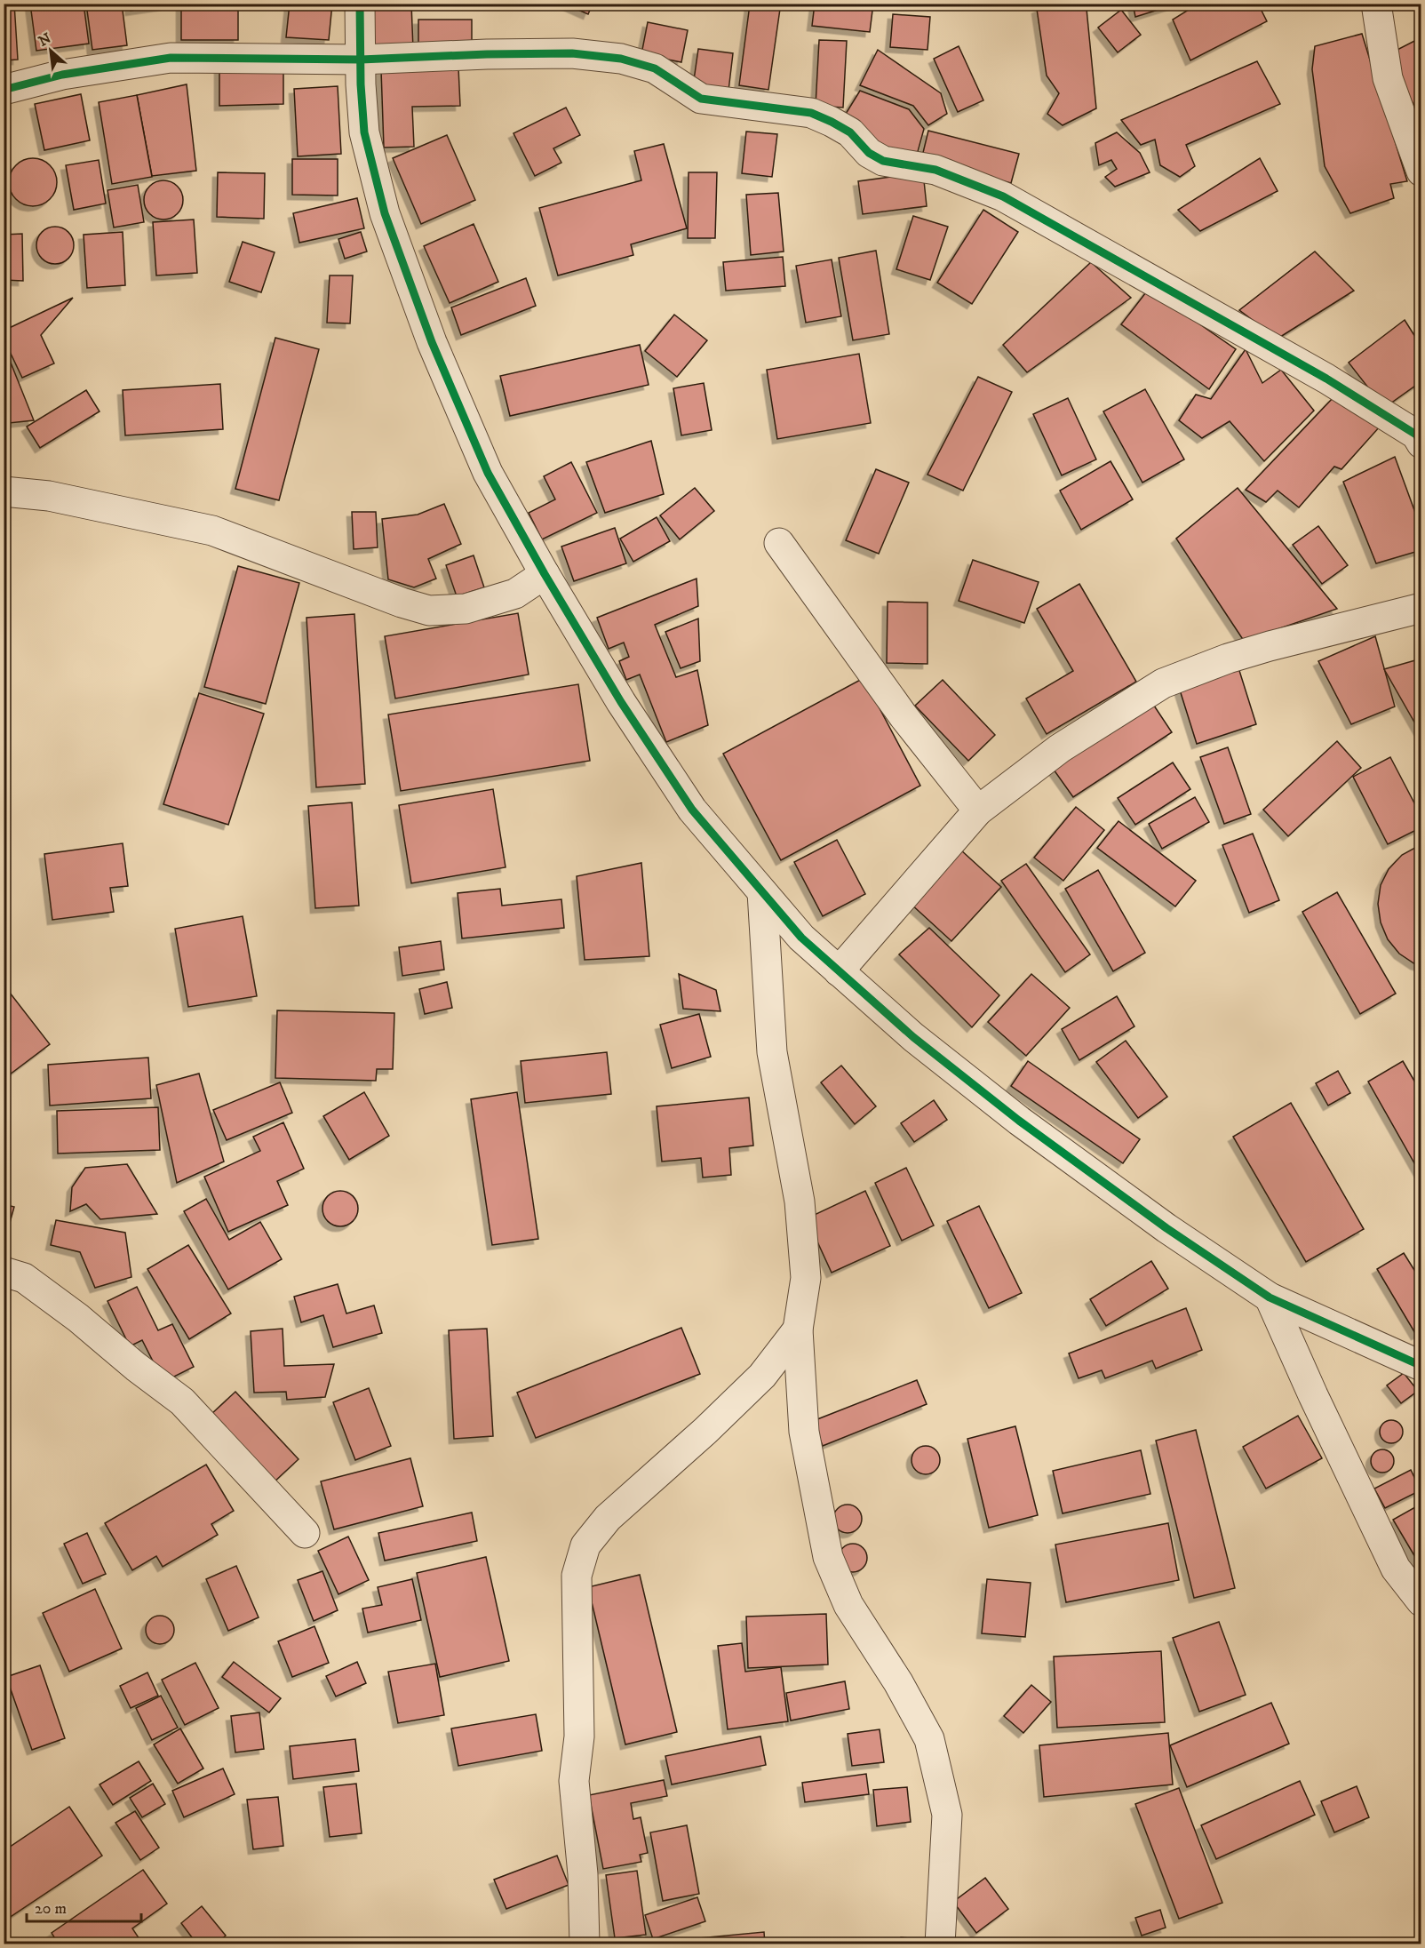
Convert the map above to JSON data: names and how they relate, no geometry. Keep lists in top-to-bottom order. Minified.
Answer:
{"scale_bar":"20 m","north":"top left"}
